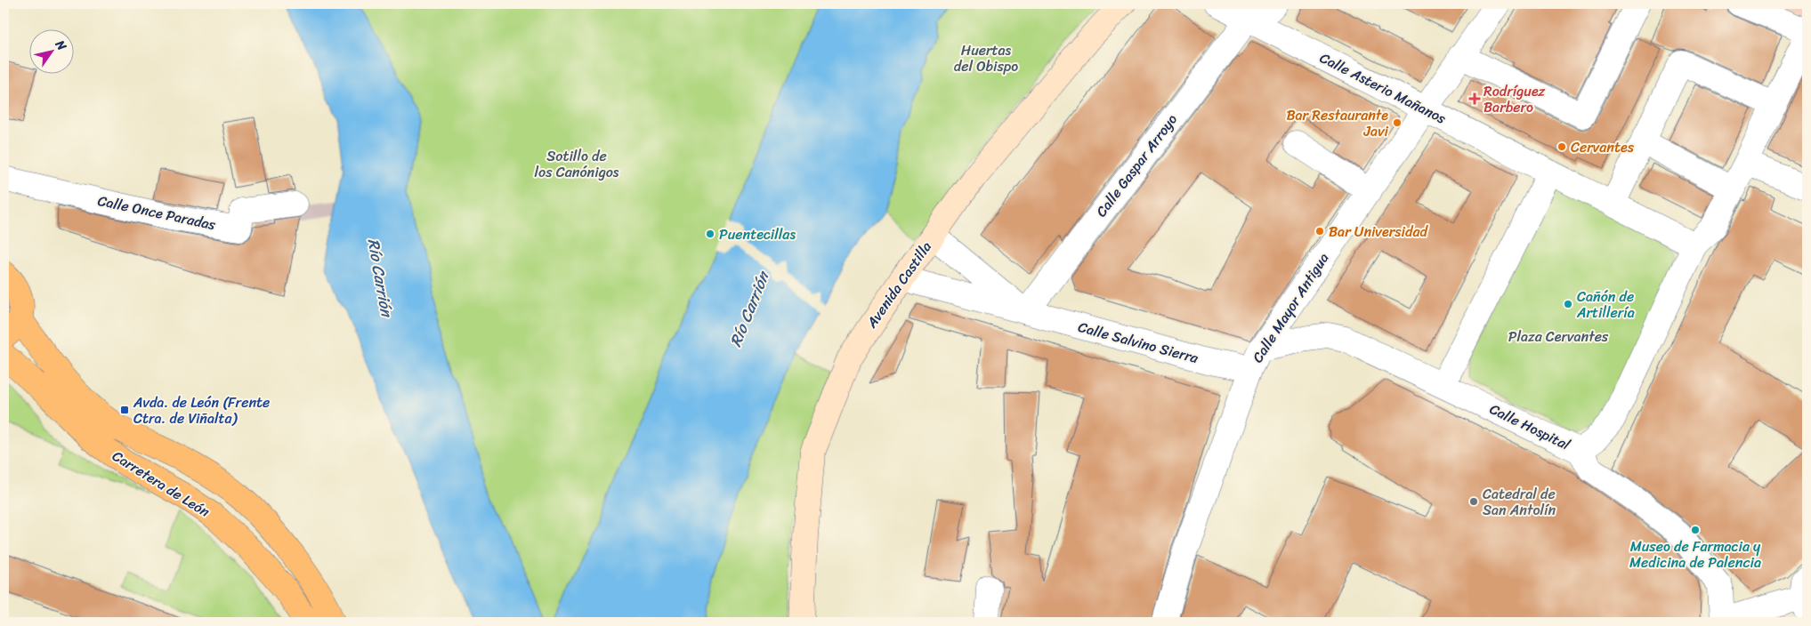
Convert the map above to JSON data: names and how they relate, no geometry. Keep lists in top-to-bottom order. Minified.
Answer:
{"streets":{"highway":["Carretera de León"],"main road":["Avenida Castilla"],"street":["Calle Asterio Mañanos","Calle Gaspar Arroyo","Calle Once Paradas","Calle Mayor Antigua","Calle Salvino Sierra","Calle Hospital"]},"crossings":[["Calle Asterio Mañanos","Calle Gaspar Arroyo"],["Calle Asterio Mañanos","Calle Mayor Antigua"],["Calle Gaspar Arroyo","Calle Salvino Sierra"],["Avenida Castilla","Calle Salvino Sierra"],["Calle Mayor Antigua","Calle Salvino Sierra"],["Calle Mayor Antigua","Calle Hospital"]],"water":["Río Carrión"],"parks":["Huertas del Obispo","Sotillo de los Canónigos","Plaza Cervantes"],"places":{"health":["Rodríguez Barbero"],"other":["Bar Restaurante Javi","Cervantes","Bar Universidad","Puentecillas","Cañón de Artillería","Catedral de San Antolín","Museo de Farmacia y Medicina de Palencia"],"transit":["Avda. de León (Frente Ctra. de Viñalta)"]},"north":"top right"}
